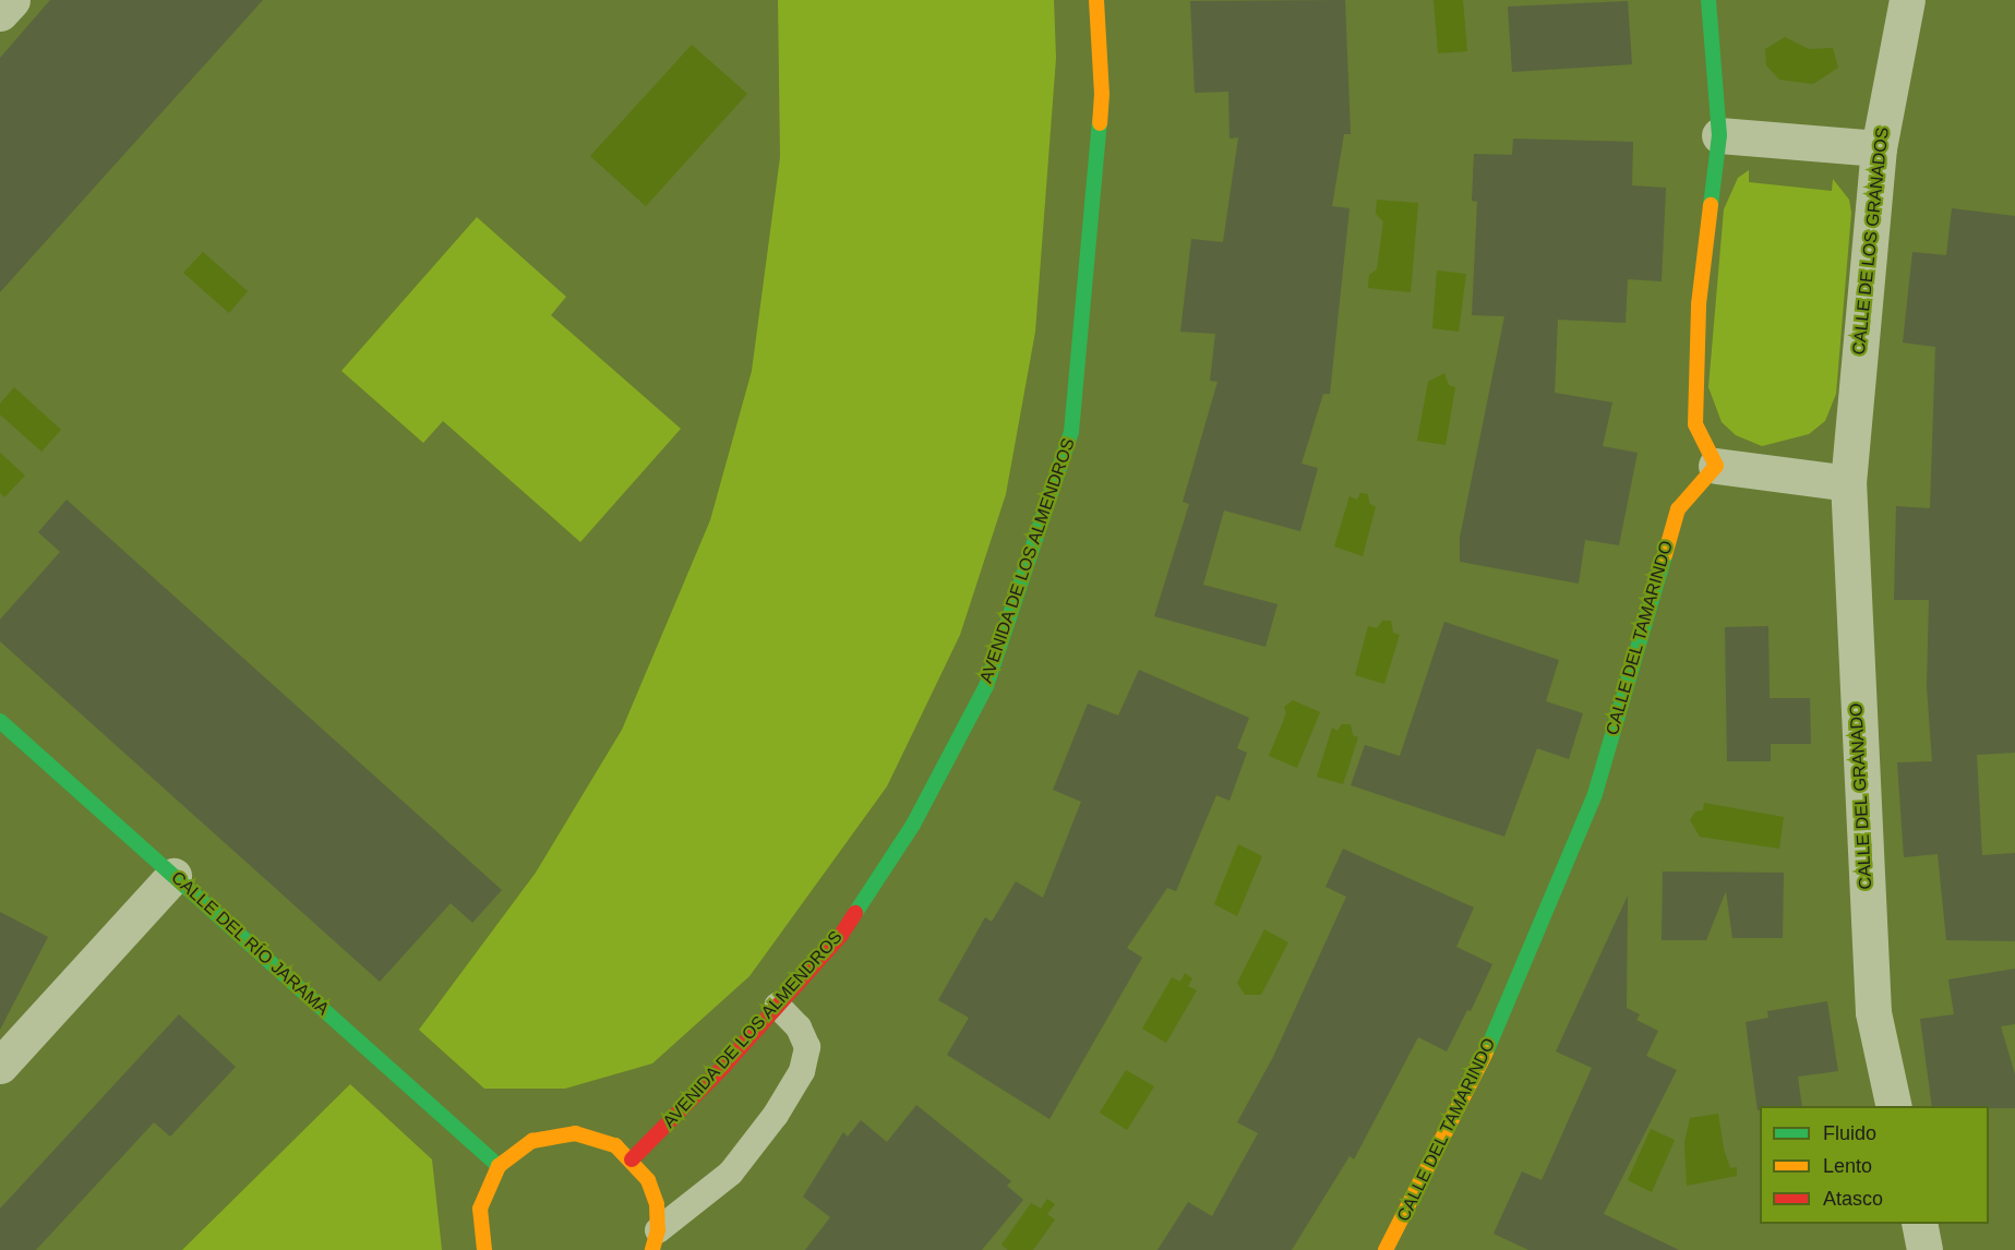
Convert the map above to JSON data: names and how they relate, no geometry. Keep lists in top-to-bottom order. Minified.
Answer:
{"streets":{"street":["CALLE DE LOS GRANADOS","AVENIDA DE LOS ALMENDROS","CALLE DEL TAMARINDO","CALLE DEL GRANADO","CALLE DEL RÍO JARAMA"]},"crossings":[["CALLE DE LOS GRANADOS","CALLE DEL GRANADO"]],"legend":["Fluido","Lento","Atasco"]}
